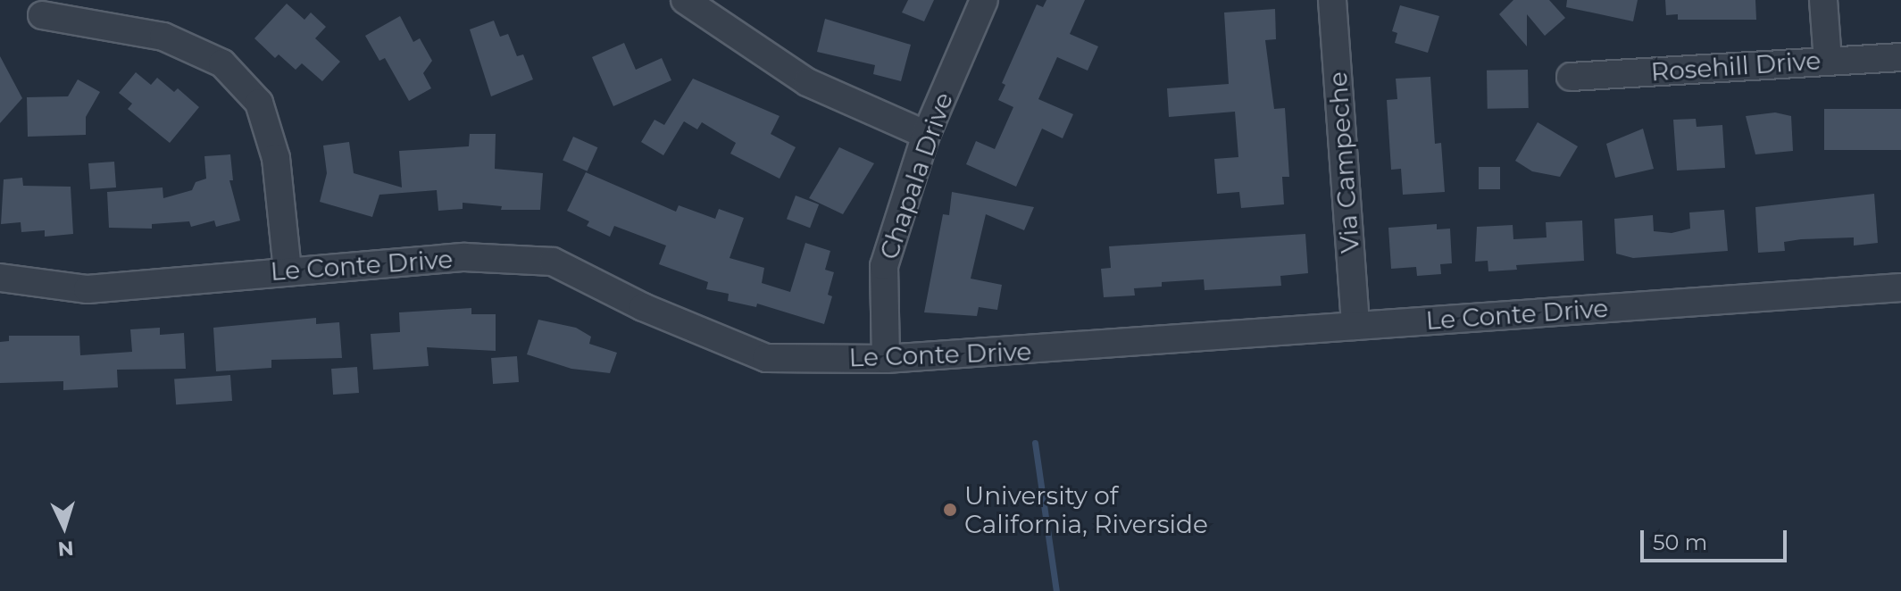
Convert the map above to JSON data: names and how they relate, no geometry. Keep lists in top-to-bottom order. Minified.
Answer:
{"streets":{"street":["Rosehill Drive","Via Campeche","Chapala Drive","Le Conte Drive"]},"crossings":[["Via Campeche","Le Conte Drive"],["Chapala Drive","Le Conte Drive"]],"places":["University of California, Riverside"],"scale_bar":"50 m","north":"bottom"}
